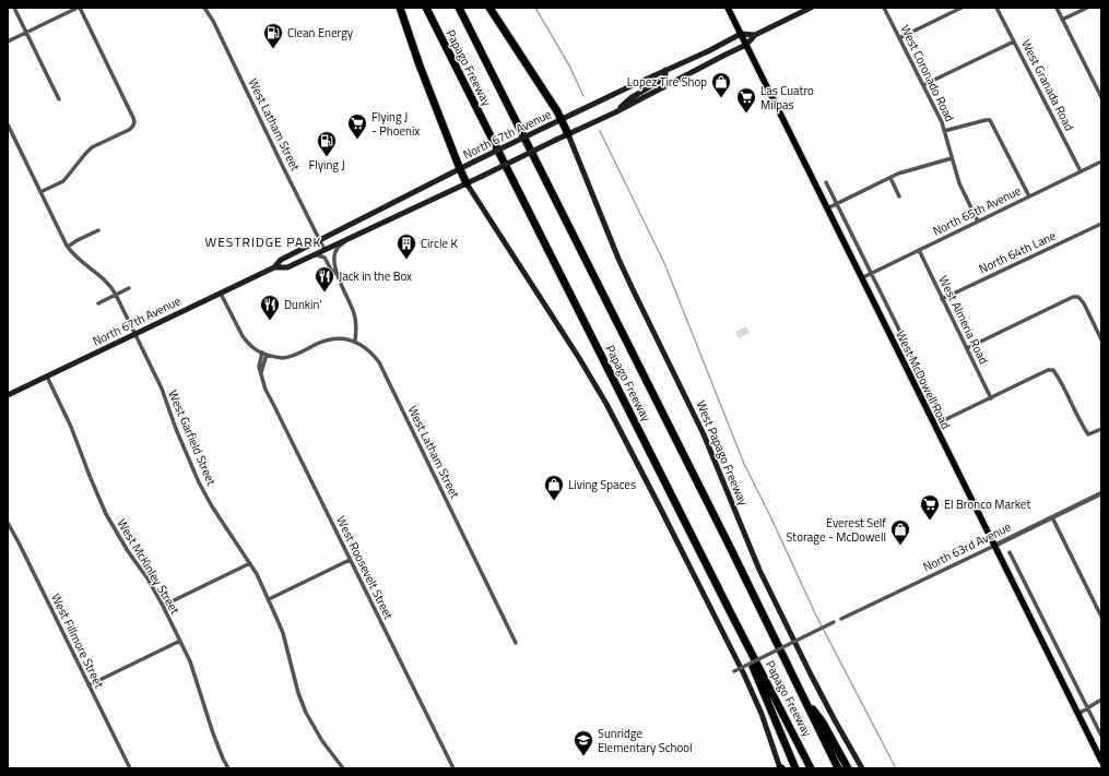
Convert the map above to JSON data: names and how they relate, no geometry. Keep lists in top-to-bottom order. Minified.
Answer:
{"streets":{"highway":["Papago Freeway"],"main road":["North 67th Avenue","West McDowell Road","West Papago Freeway"],"street":["West Coronado Road","West Granada Road","West Latham Street","North 65th Avenue","North 64th Lane","West Almeria Road","West Garfield Street","North 63rd Avenue","West McKinley Street","West Roosevelt Street","West Fillmore Street"]},"crossings":[["West Coronado Road","North 65th Avenue"],["West Granada Road","North 65th Avenue"],["West Latham Street","North 67th Avenue"],["North 67th Avenue","West McDowell Road"],["North 67th Avenue","West Garfield Street"],["North 67th Avenue","West Papago Freeway"],["North 67th Avenue","West McKinley Street"],["North 65th Avenue","West Almeria Road"],["North 65th Avenue","West McDowell Road"],["North 64th Lane","West Almeria Road"],["West Almeria Road","West McDowell Road"],["West McDowell Road","North 63rd Avenue"]],"districts":["WESTRIDGE PARK"],"places":{"fuel station":["Clean Energy","Flying J"],"shop":["Lopez Tire Shop","Living Spaces","Everest Self Storage - McDowell"],"supermarket":["Las Cuatro Milpas","Flying J - Phoenix","El Bronco Market"],"building":["Circle K"],"restaurant":["Jack in the Box","Dunkin'"],"school or university":["Sunridge Elementary School"]}}
